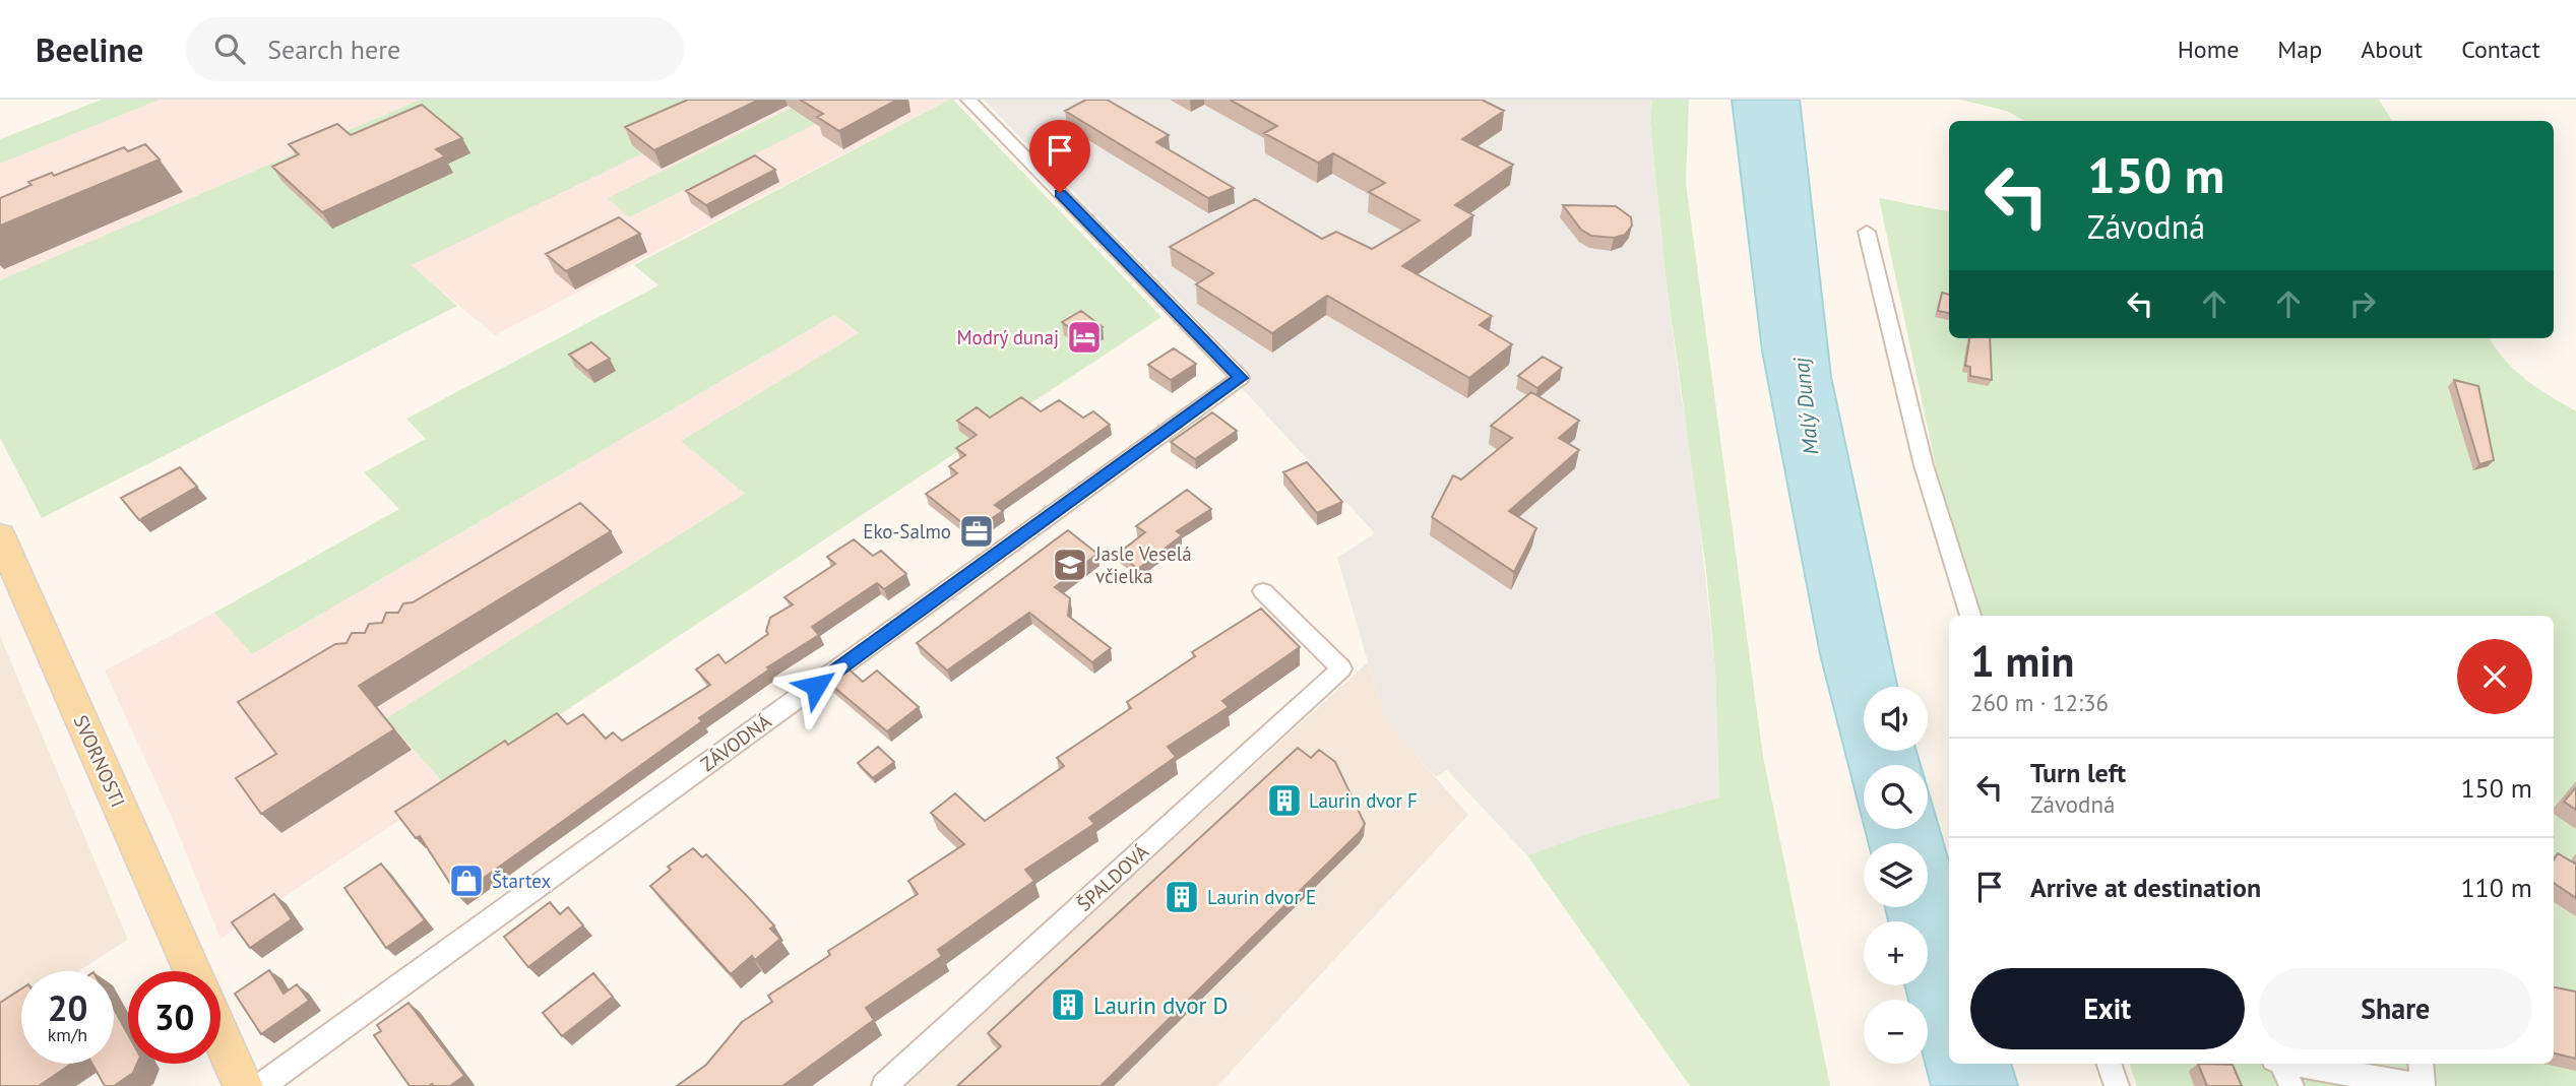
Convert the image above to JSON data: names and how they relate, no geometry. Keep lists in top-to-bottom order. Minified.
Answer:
{"streets":{"main road":["SVORNOSTI"],"street":["ZÁVODNÁ","ŠPALDOVÁ"]},"water":["Malý Dunaj"],"places":{"hotel":["Modrý dunaj"],"office":["Eko-Salmo"],"school or university":["Jasle Veselá včielka"],"building":["Laurin dvor F","Laurin dvor E","Laurin dvor D"],"shop":["Štartex"]},"page":{"header":"Beeline","search":"Search here","nav":["Home","Map","About","Contact"],"turn":["150 m","Závodná"],"heading":["1 min","260 m · 12:36"],"map_buttons":["+","−"],"list":[{"name":"Turn left","note":"Závodná","value":"150 m"},{"name":"Arrive at destination","value":"110 m"}],"buttons":["Exit","Share"],"speed":"20 km/h","limit":"30"}}
